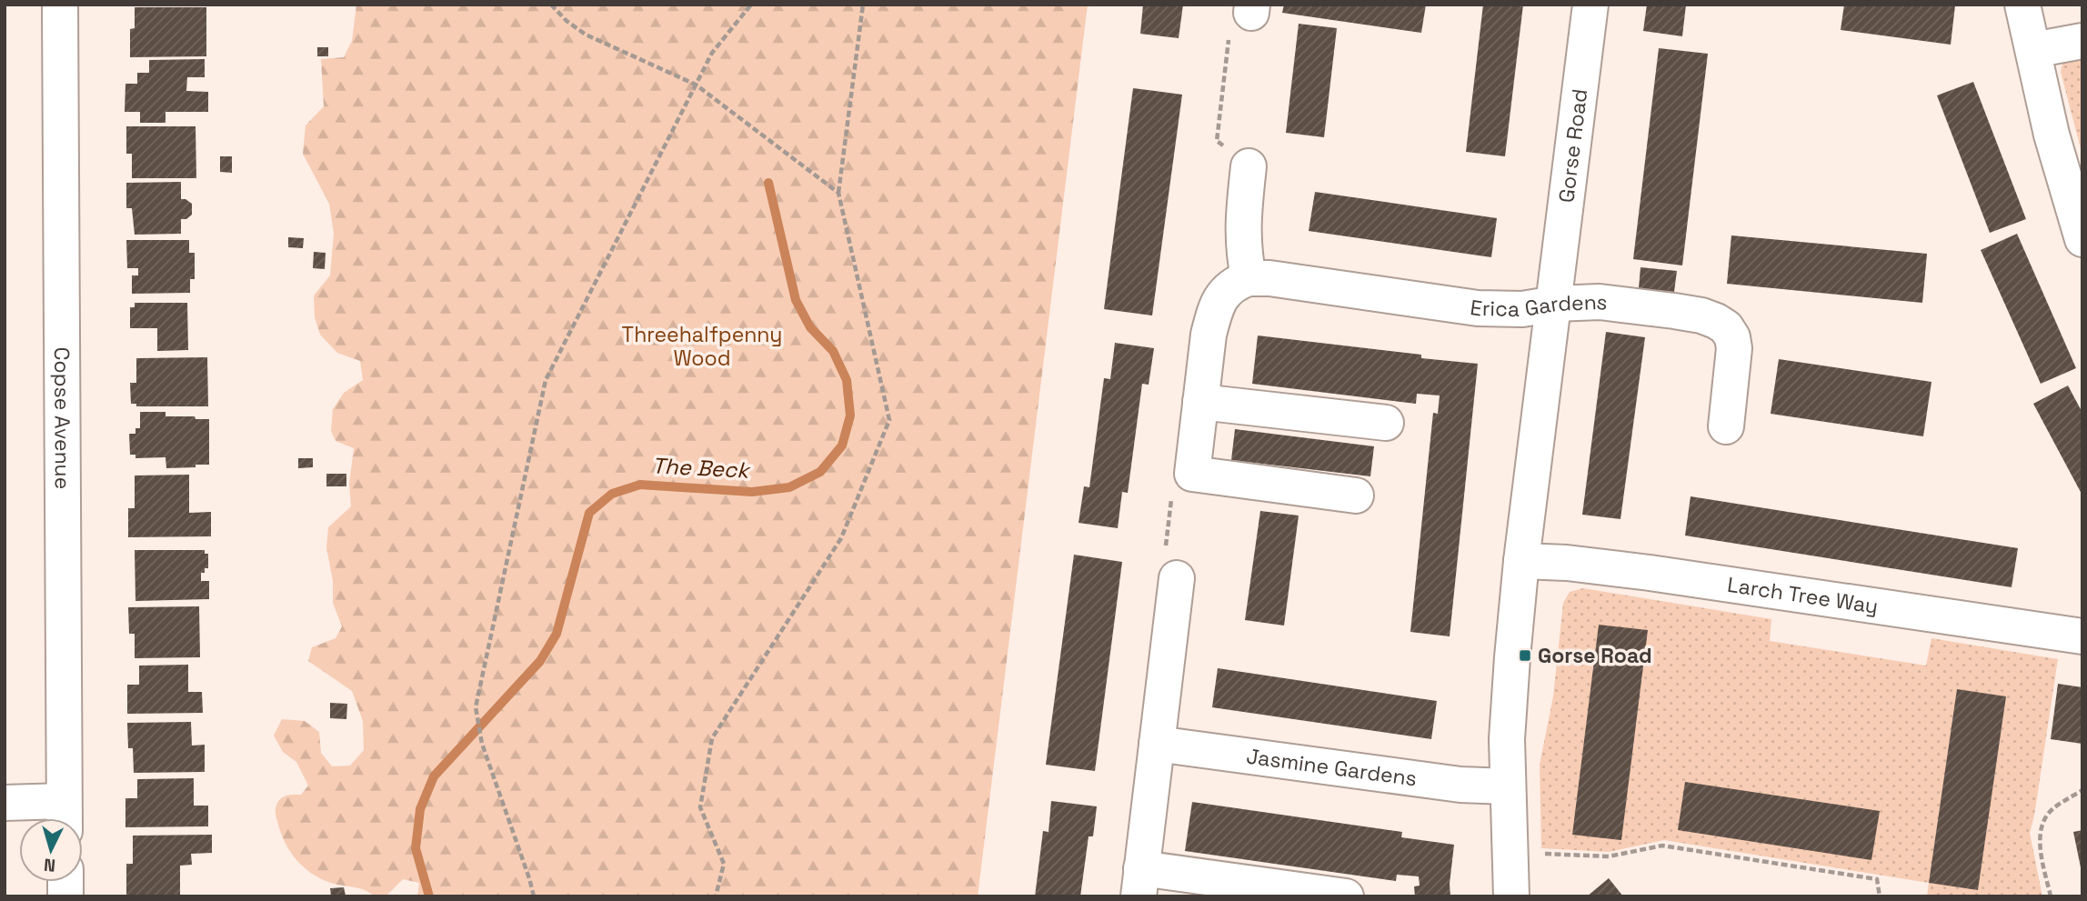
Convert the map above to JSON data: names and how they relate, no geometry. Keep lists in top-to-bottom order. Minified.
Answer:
{"streets":{"street":["Gorse Road","Erica Gardens","Copse Avenue","Larch Tree Way","Jasmine Gardens"]},"crossings":[["Gorse Road","Erica Gardens"],["Gorse Road","Larch Tree Way"],["Gorse Road","Jasmine Gardens"]],"water":["The Beck"],"parks":["Threehalfpenny Wood"],"places":{"transit":["Gorse Road"]},"north":"bottom"}
